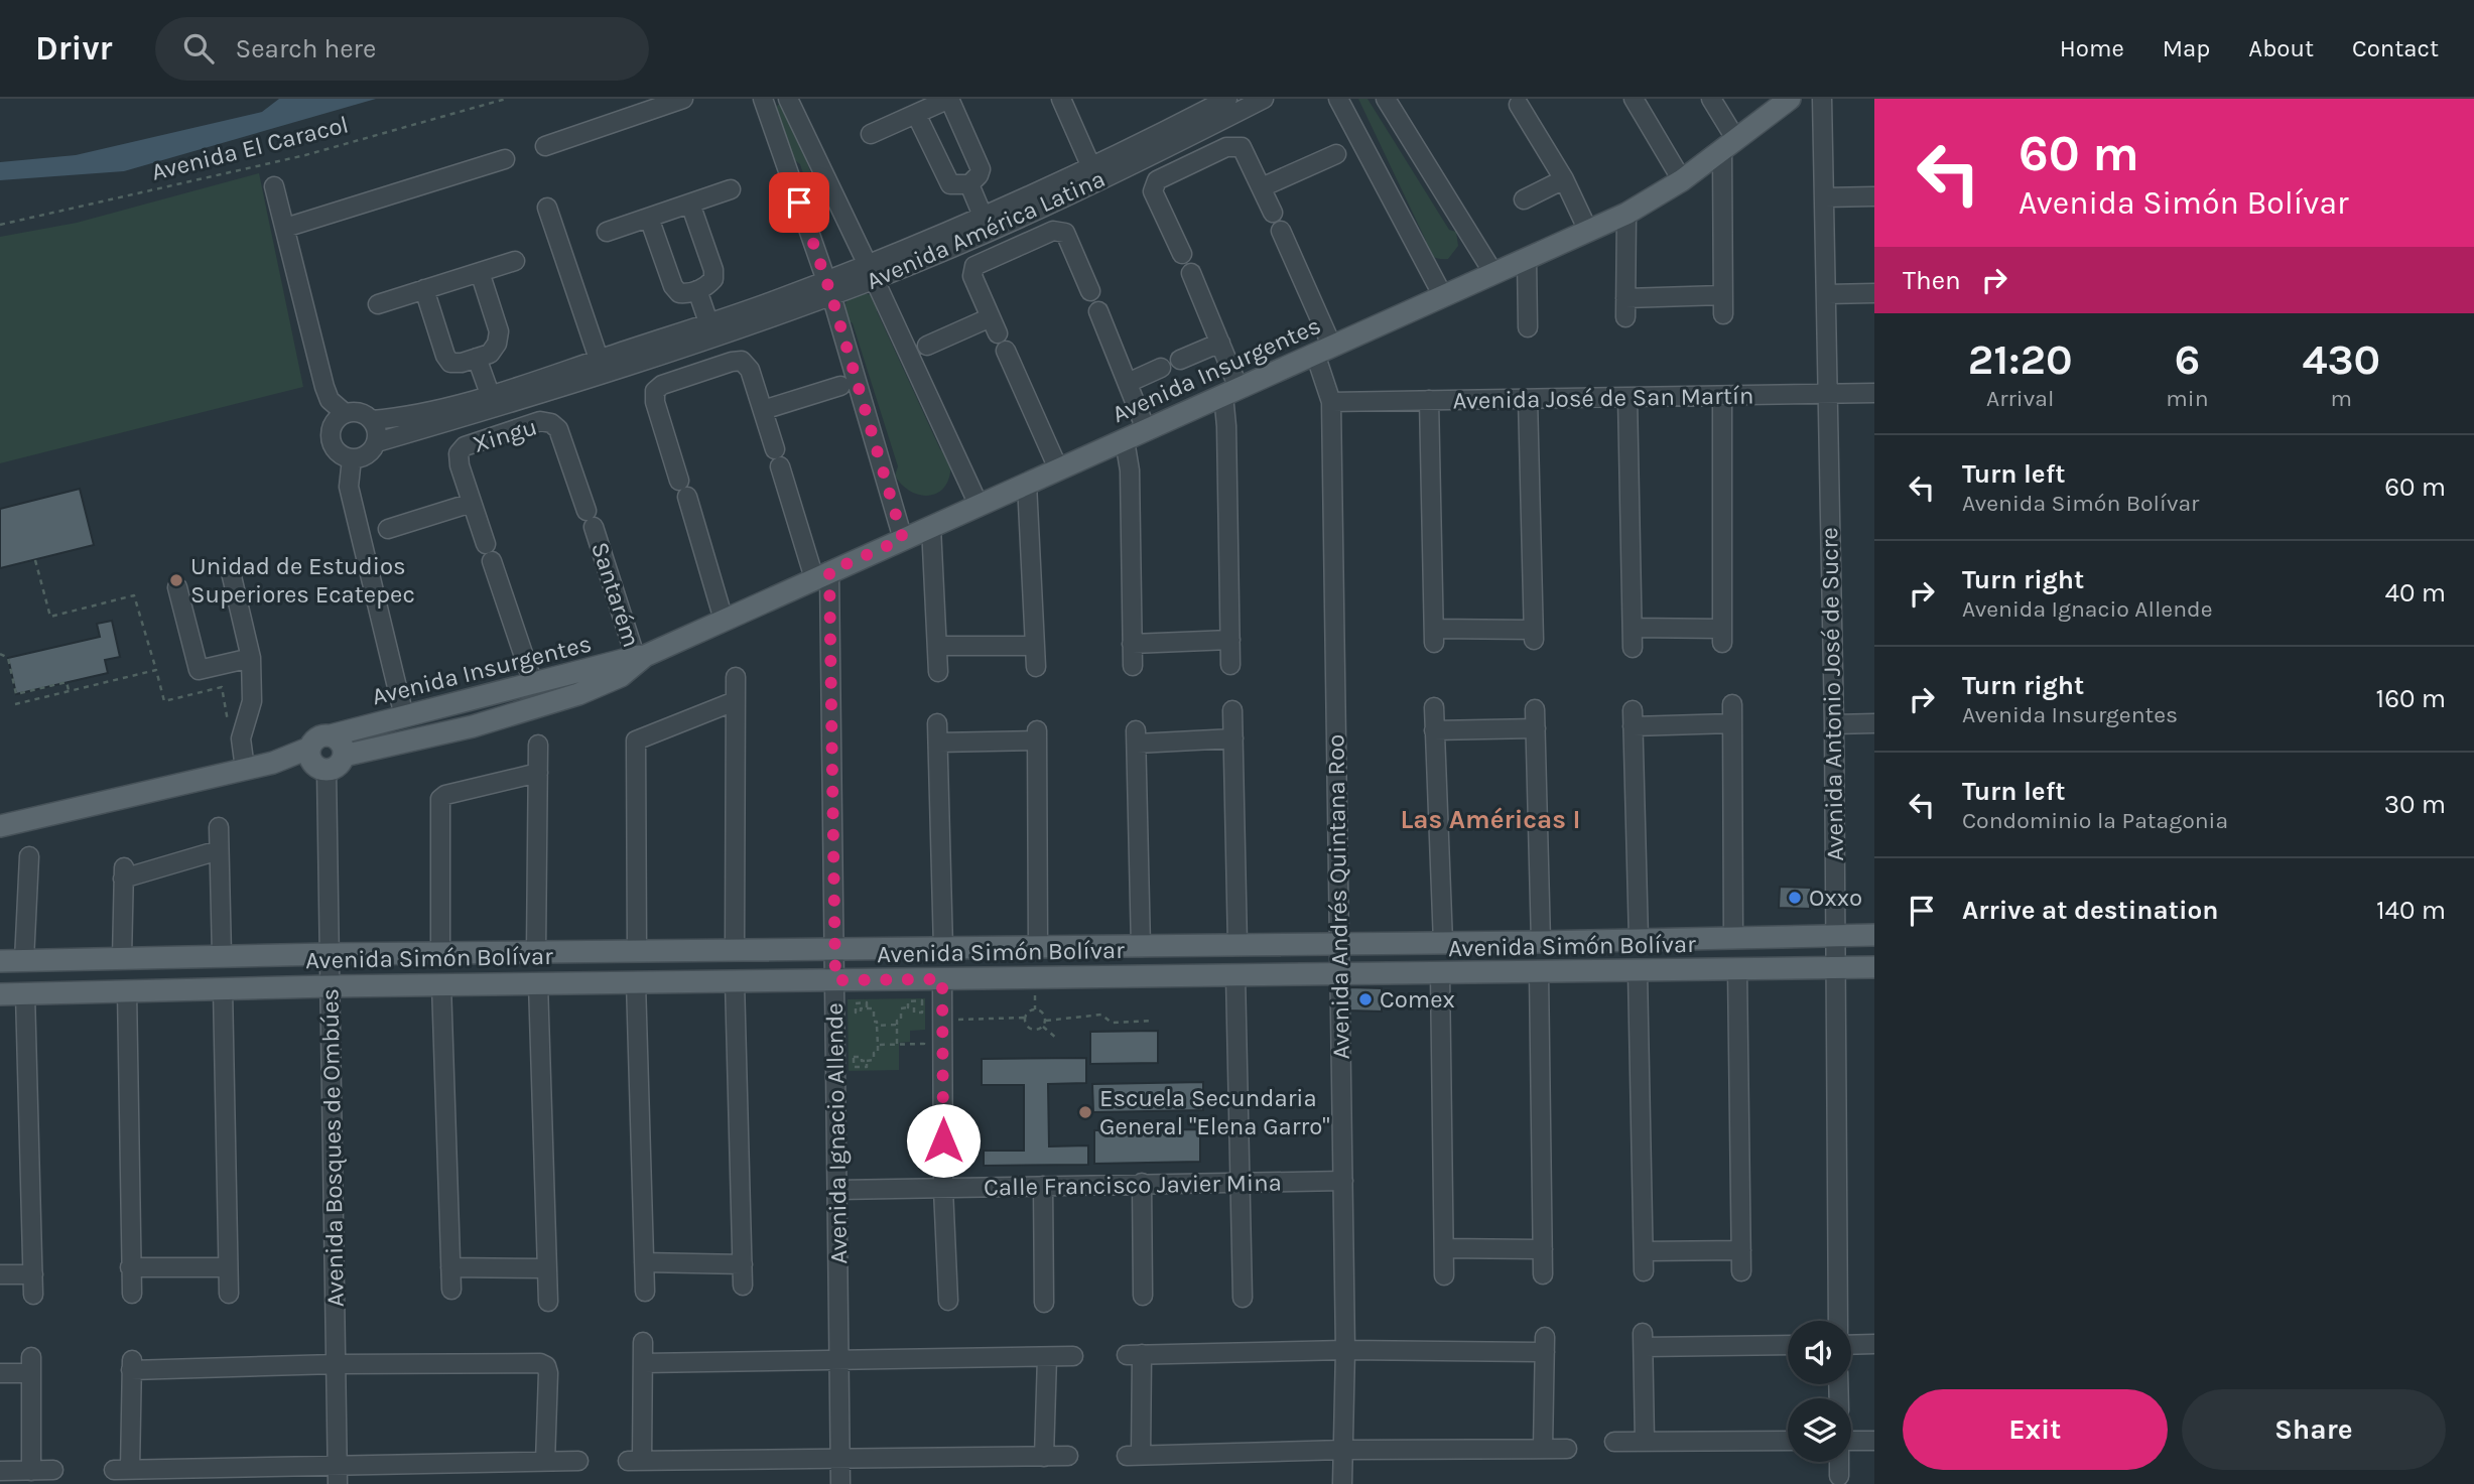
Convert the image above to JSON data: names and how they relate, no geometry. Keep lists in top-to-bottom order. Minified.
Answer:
{"streets":{"main road":["Avenida Insurgentes","Avenida Simón Bolívar"],"street":["Avenida América Latina","Avenida José de San Martín","Xingu","Santarém","Avenida Antonio José de Sucre","Avenida Andrés Quintana Roo","Avenida Ignacio Allende","Avenida Bosques de Ombúes","Calle Francisco Javier Mina"],"path":["Avenida El Caracol"]},"crossings":[["Avenida Insurgentes","Xingu"],["Avenida Insurgentes","Santarém"],["Avenida Insurgentes","Avenida Andrés Quintana Roo"],["Avenida Insurgentes","Avenida Ignacio Allende"],["Avenida Insurgentes","Avenida Bosques de Ombúes"],["Avenida José de San Martín","Avenida Antonio José de Sucre"],["Avenida José de San Martín","Avenida Andrés Quintana Roo"],["Xingu","Santarém"],["Avenida Antonio José de Sucre","Avenida Simón Bolívar"],["Avenida Andrés Quintana Roo","Avenida Simón Bolívar"],["Avenida Andrés Quintana Roo","Calle Francisco Javier Mina"],["Avenida Simón Bolívar","Avenida Ignacio Allende"],["Avenida Simón Bolívar","Avenida Bosques de Ombúes"],["Avenida Ignacio Allende","Calle Francisco Javier Mina"]],"districts":["Las Américas I"],"places":["Unidad de Estudios Superiores Ecatepec","Oxxo","Comex","Escuela Secundaria General \"Elena Garro\""],"page":{"header":"Drivr","search":"Search here","nav":["Home","Map","About","Contact"],"turn":["60 m","Avenida Simón Bolívar"],"then":"Then","eta":["21:20","Arrival","6","min","430","m"],"list":[{"name":"Turn left","note":"Avenida Simón Bolívar","value":"60 m"},{"name":"Turn right","note":"Avenida Ignacio Allende","value":"40 m"},{"name":"Turn right","note":"Avenida Insurgentes","value":"160 m"},{"name":"Turn left","note":"Condominio la Patagonia","value":"30 m"},{"name":"Arrive at destination","value":"140 m"}],"buttons":["Exit","Share"]}}
